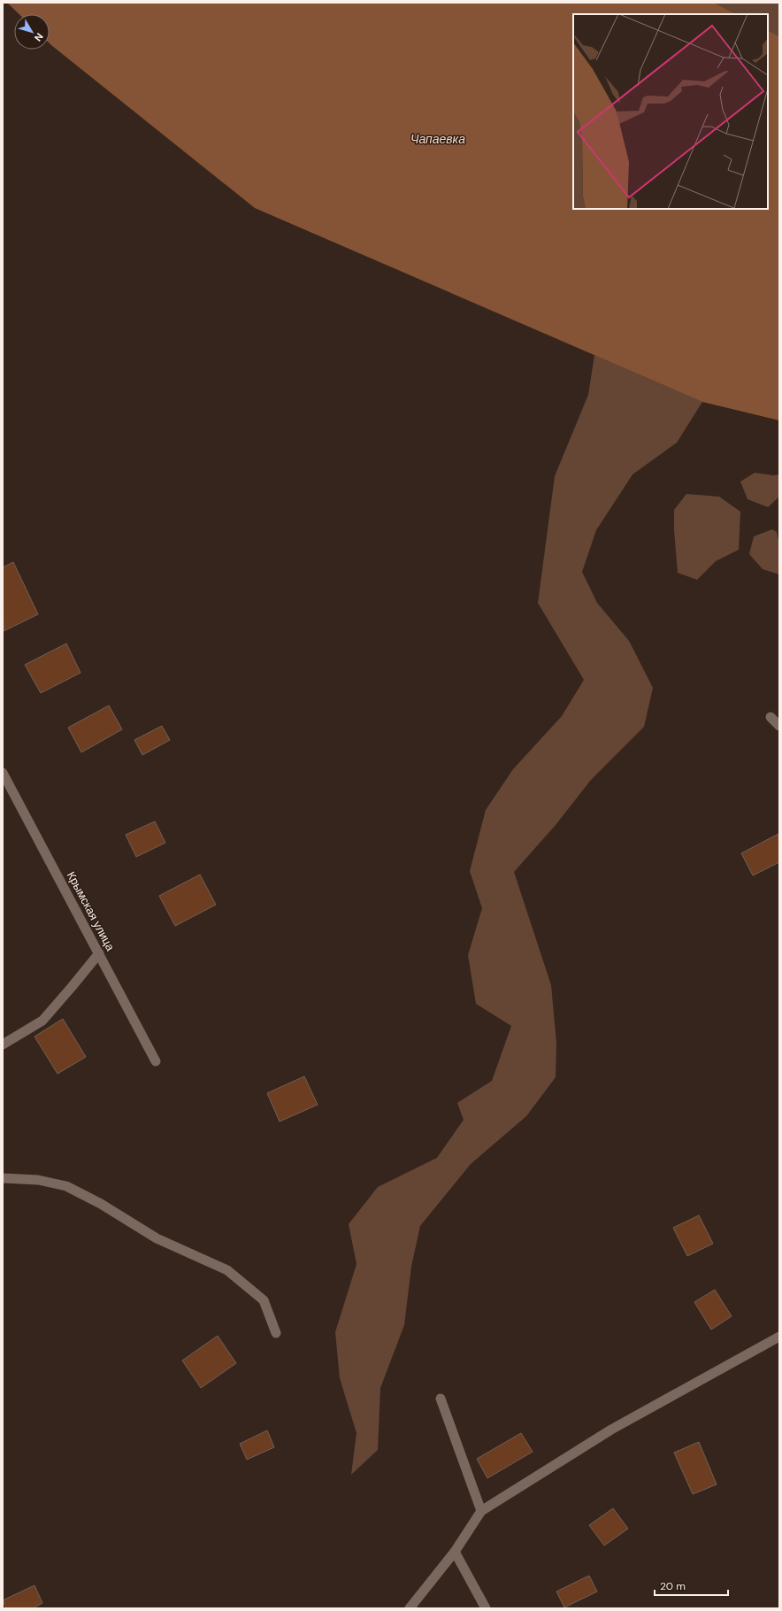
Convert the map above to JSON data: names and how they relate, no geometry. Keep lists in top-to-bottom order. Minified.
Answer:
{"streets":{"street":["Крымская улица"]},"water":["Чапаевка"],"scale_bar":"20 m","north":"bottom right"}
